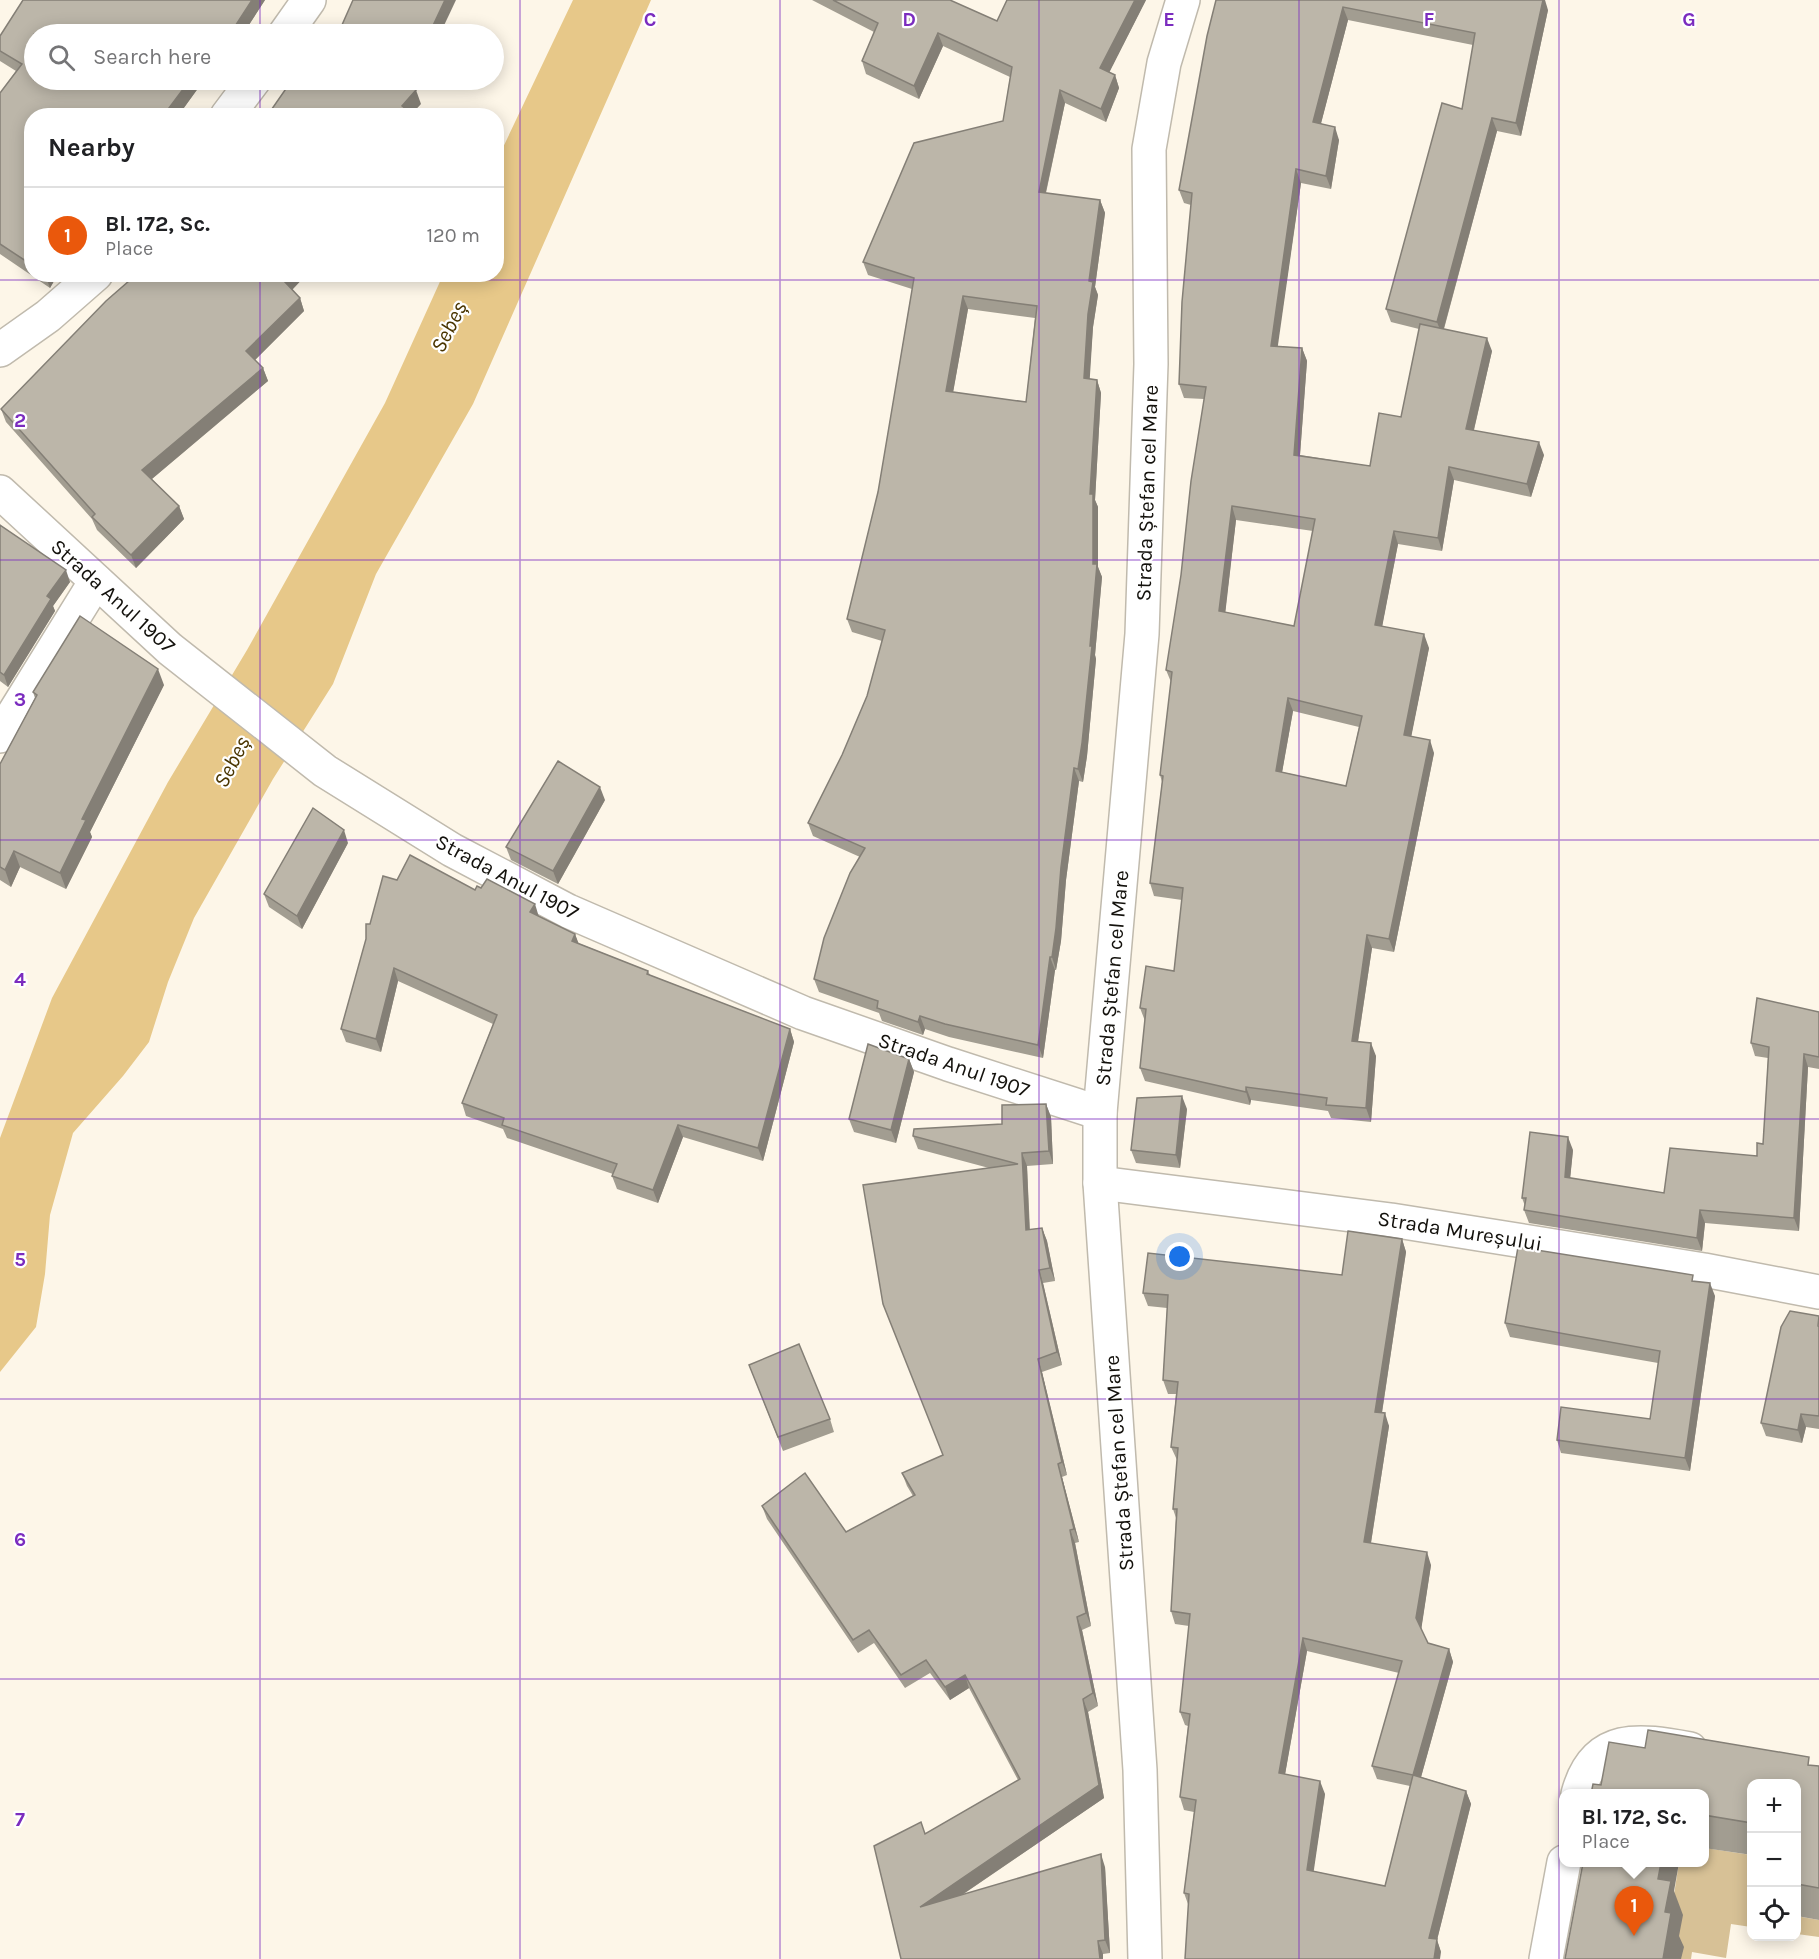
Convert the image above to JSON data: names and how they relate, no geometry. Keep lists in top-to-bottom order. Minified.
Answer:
{"streets":{"street":["Strada Ștefan cel Mare","Strada Anul 1907","Strada Mureșului"]},"crossings":[["Strada Ștefan cel Mare","Strada Anul 1907"],["Strada Ștefan cel Mare","Strada Mureșului"]],"water":["Sebeș"],"page":{"search":"Search here","heading":"Nearby","list":[{"mark":"1","name":"Bl. 172, Sc.","note":"Place","value":"120 m"}],"map_buttons":["+","−"],"popup":["Bl. 172, Sc.","Place"],"pins":"1"},"grid":{"columns":["C","D","E","F","G"],"rows":["2","3","4","5","6","7"]}}
